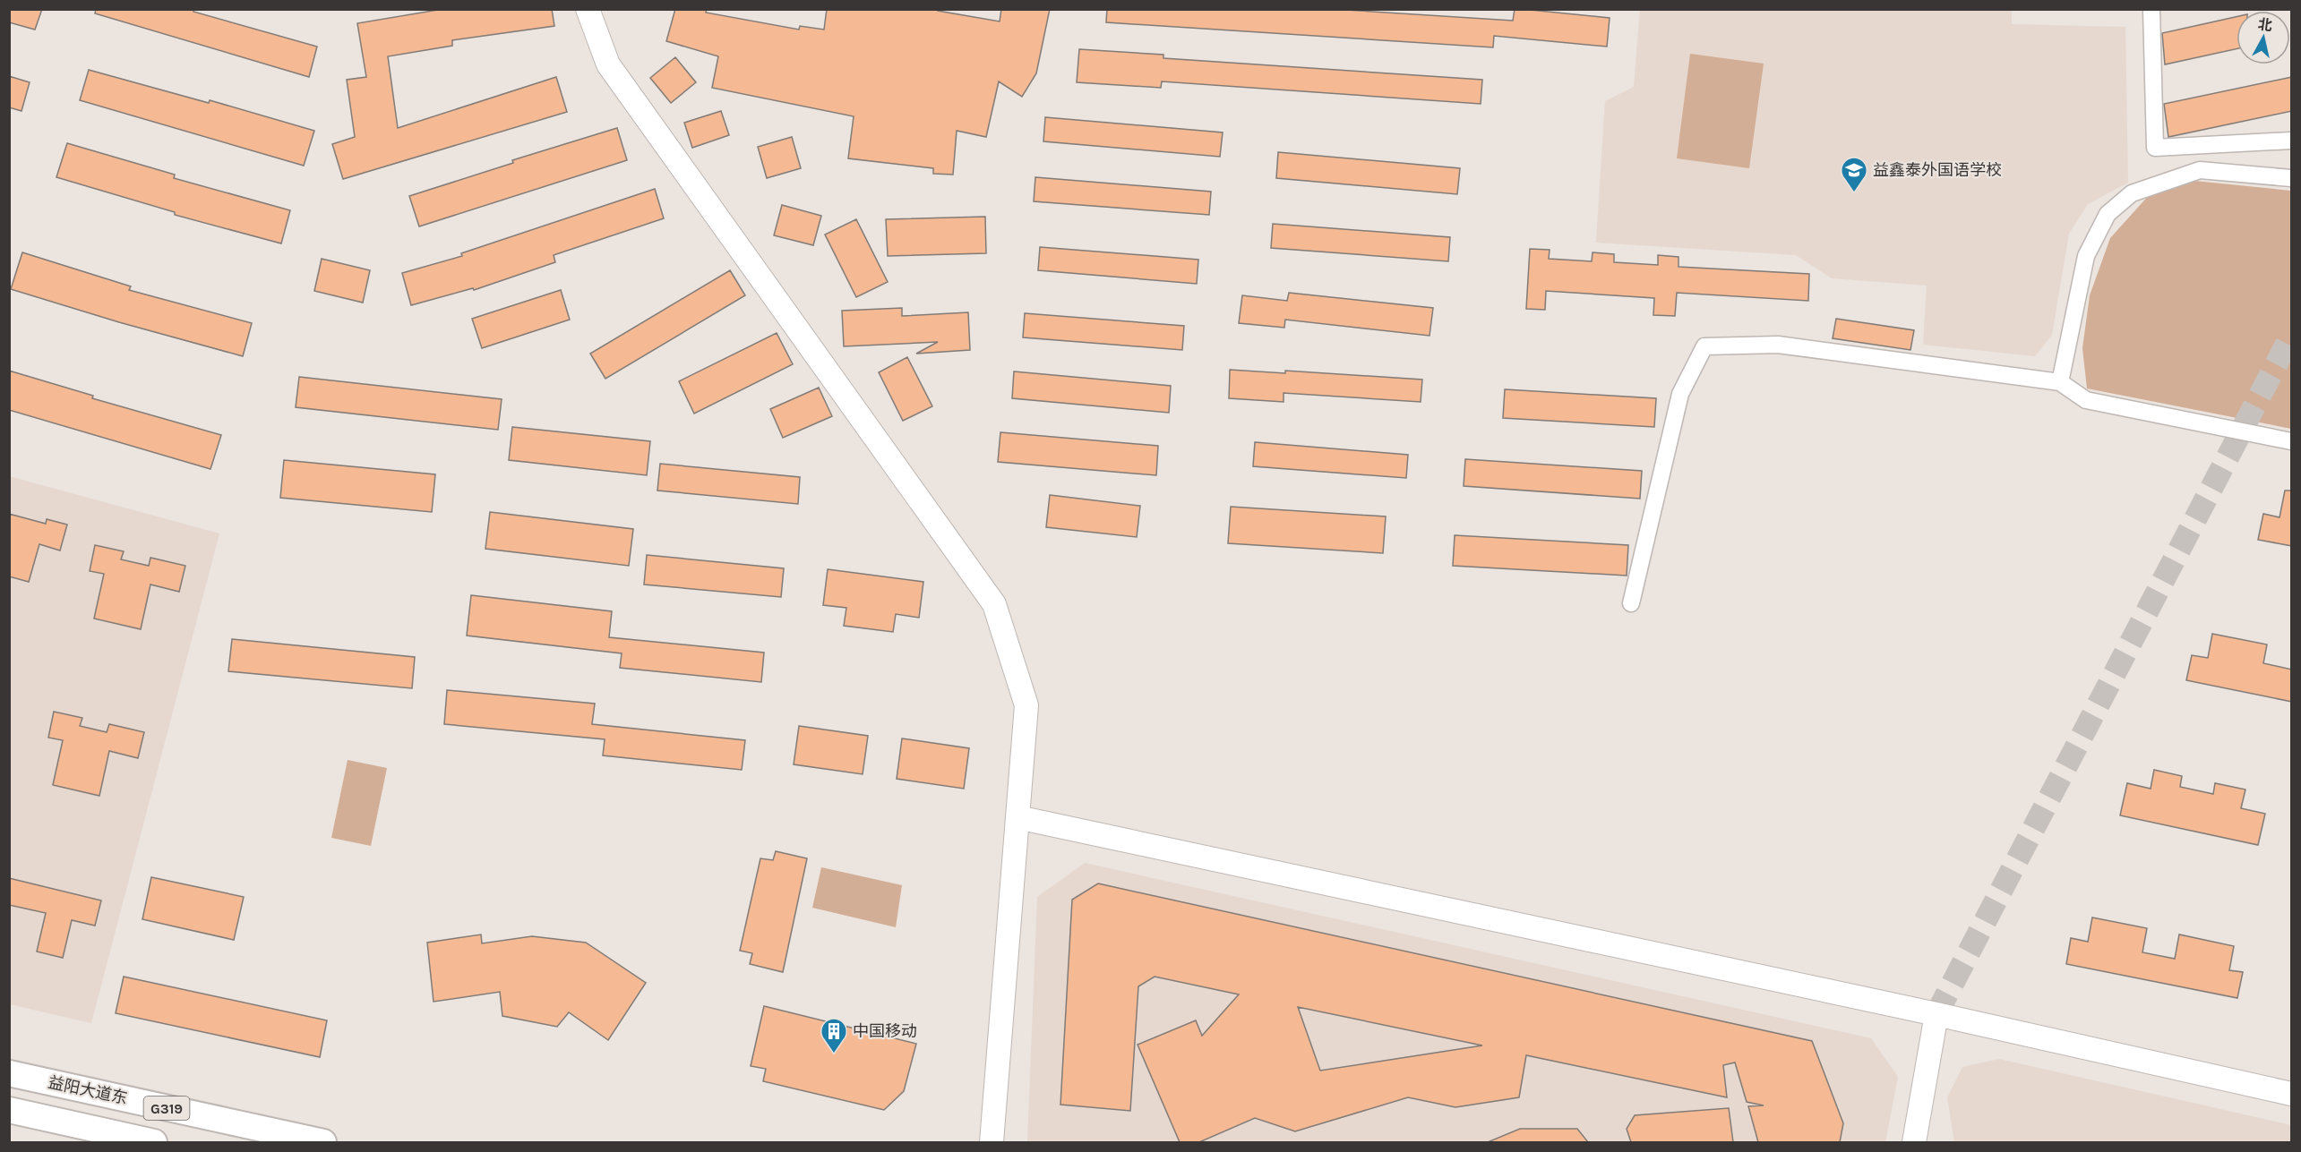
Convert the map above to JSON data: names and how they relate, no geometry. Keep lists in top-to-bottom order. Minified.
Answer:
{"streets":{"main road":["益阳大道东","G319"]},"places":{"school or university":["益鑫泰外国语学校"],"building":["中国移动"]},"north":"top"}
